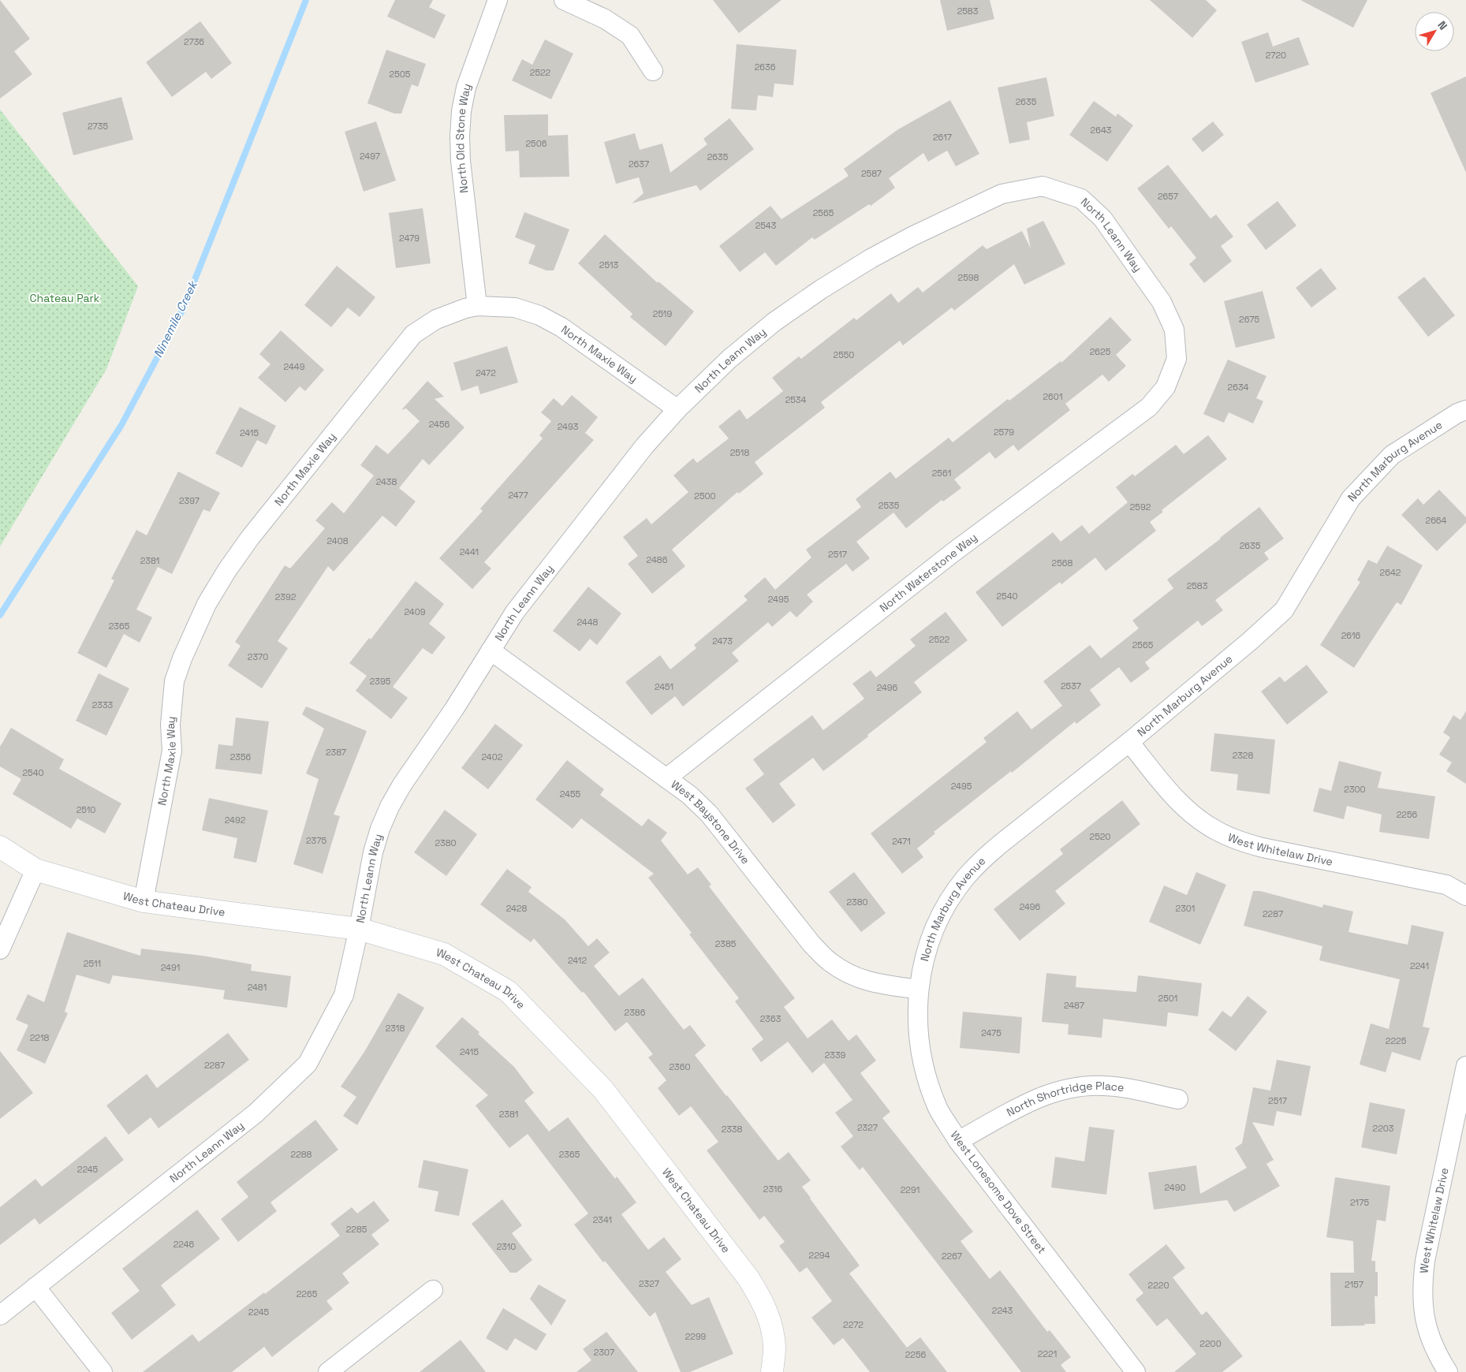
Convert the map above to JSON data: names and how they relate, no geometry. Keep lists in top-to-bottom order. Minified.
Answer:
{"streets":{"street":["North Old Stone Way","North Leann Way","North Maxie Way","North Marburg Avenue","North Waterstone Way","West Baystone Drive","West Whitelaw Drive","West Chateau Drive","North Shortridge Place","West Lonesome Dove Street"]},"crossings":[["North Old Stone Way","North Maxie Way"],["North Leann Way","North Maxie Way"],["North Leann Way","North Waterstone Way"],["North Leann Way","West Baystone Drive"],["North Leann Way","West Chateau Drive"],["North Maxie Way","West Chateau Drive"],["North Marburg Avenue","West Baystone Drive"],["North Marburg Avenue","West Whitelaw Drive"],["North Marburg Avenue","West Lonesome Dove Street"],["North Waterstone Way","West Baystone Drive"],["West Baystone Drive","West Lonesome Dove Street"],["North Shortridge Place","West Lonesome Dove Street"]],"water":["Ninemile Creek"],"parks":["Chateau Park"],"house_numbers":["2583","2736","2720","2636","2522","2505","2635","2735","2643","2617","2506","2497","2635","2637","2587","2657","2565","2543","2479","2513","2598","2519","2675","2625","2550","2449","2472","2634","2601","2534","2456","2493","2579","2415","2518","2561","2438","2477","2500","2397","2535","2592","2664","2408","2635","2441","2517","2486","2381","2568","2642","2583","2540","2392","2495","2409","2448","2365","2616","2522","2473","2565","2370","2395","2537","2451","2496","2333","2387","2328","2356","2402","2540","2495","2300","2455","2510","2256","2492","2520","2375","2471","2380","2380","2496","2428","2301","2287","2385","2412","2511","2241","2491","2481","2501","2487","2386","2363","2318","2475","2218","2225","2415","2339","2287","2360","2517","2381","2327","2203","2338","2288","2365","2245","2490","2316","2291","2175","2341","2285","2246","2310","2294","2267","2327","2157","2220","2265","2243","2245","2272","2299","2200","2307","2221","2256"],"north":"top right"}
